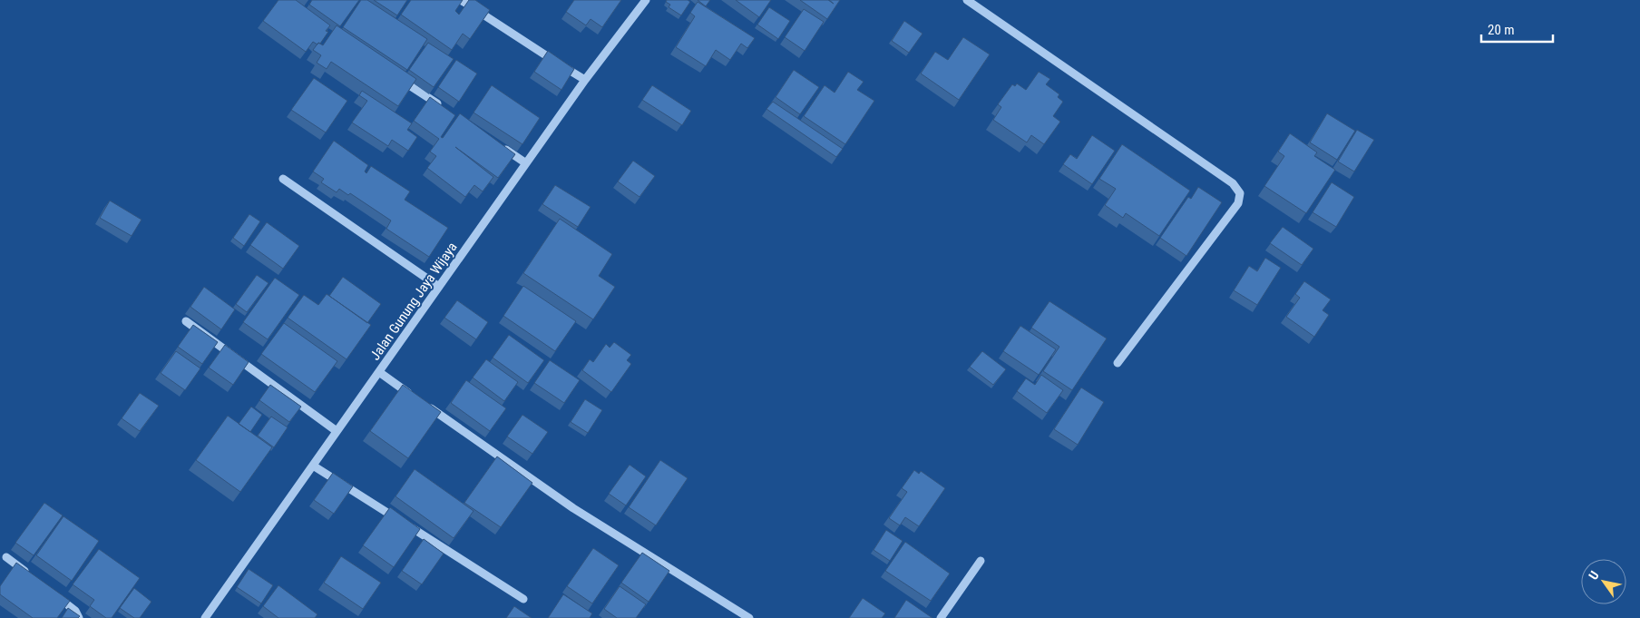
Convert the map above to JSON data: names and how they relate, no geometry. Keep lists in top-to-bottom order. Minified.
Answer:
{"streets":{"street":["Jalan Gunung Jaya Wijaya"]},"scale_bar":"20 m","north":"top left"}
